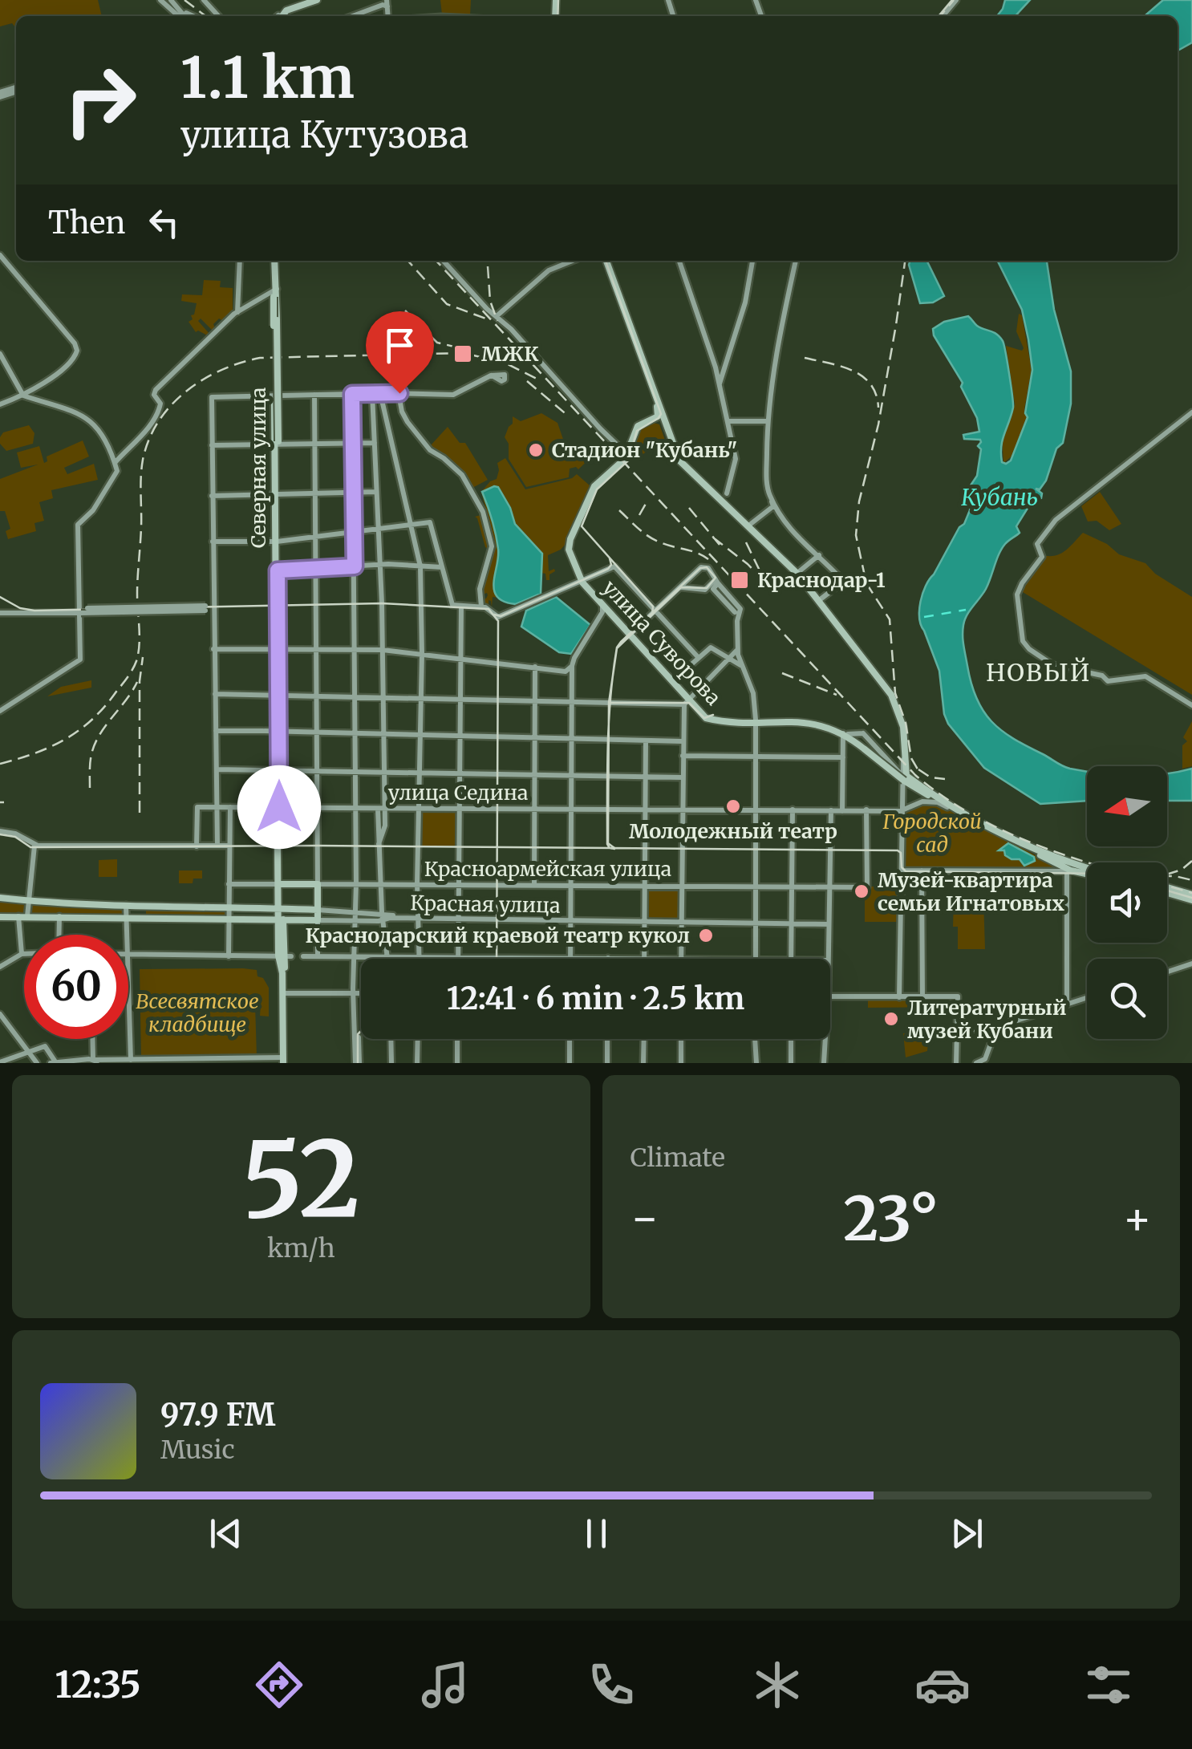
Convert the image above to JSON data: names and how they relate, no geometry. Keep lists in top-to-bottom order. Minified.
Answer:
{"streets":{"main road":["Северная улица","улица Суворова","Красноармейская улица","Красная улица"],"street":["улица Седина"]},"crossings":[["Северная улица","улица Седина"],["Северная улица","Красноармейская улица"],["Северная улица","Красная улица"]],"districts":["НОВЫЙ"],"water":["Кубань"],"parks":["Городской сад","Всесвятское кладбище"],"places":{"transit":["МЖК","Краснодар-1"],"other":["Стадион \"Кубань\"","Молодежный театр","Музей-квартира семьи Игнатовых","Краснодарский краевой театр кукол","Литературный музей Кубани"]},"north":"left","page":{"turn":["1.1 km","улица Кутузова"],"then":"Then","limit":"60","trip":"12:41 · 6 min · 2.5 km","tile":[["52","km/h"],"Climate"],"heat":["−","23°","+"],"song":["97.9 FM","Music"],"tabs":"12:35"}}
